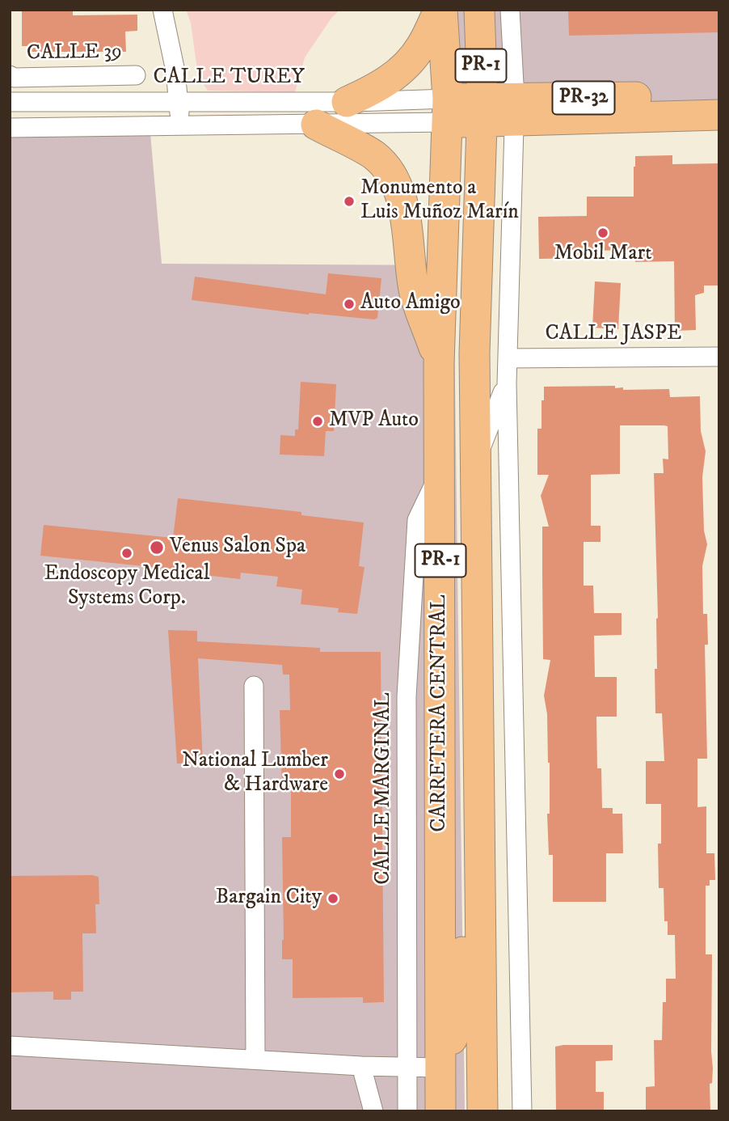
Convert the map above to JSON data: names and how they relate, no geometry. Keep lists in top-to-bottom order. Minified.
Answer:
{"streets":{"main road":["PR-1","PR-32","CARRETERA CENTRAL"],"street":["CALLE 39","CALLE TUREY","CALLE JASPE","CALLE MARGINAL"]},"crossings":[["CALLE TUREY","CARRETERA CENTRAL"],["CARRETERA CENTRAL","CALLE MARGINAL"]],"places":["Monumento a Luis Muñoz Marín","Mobil Mart","Auto Amigo","MVP Auto","Venus Salon Spa","Endoscopy Medical Systems Corp.","National Lumber & Hardware","Bargain City"]}
